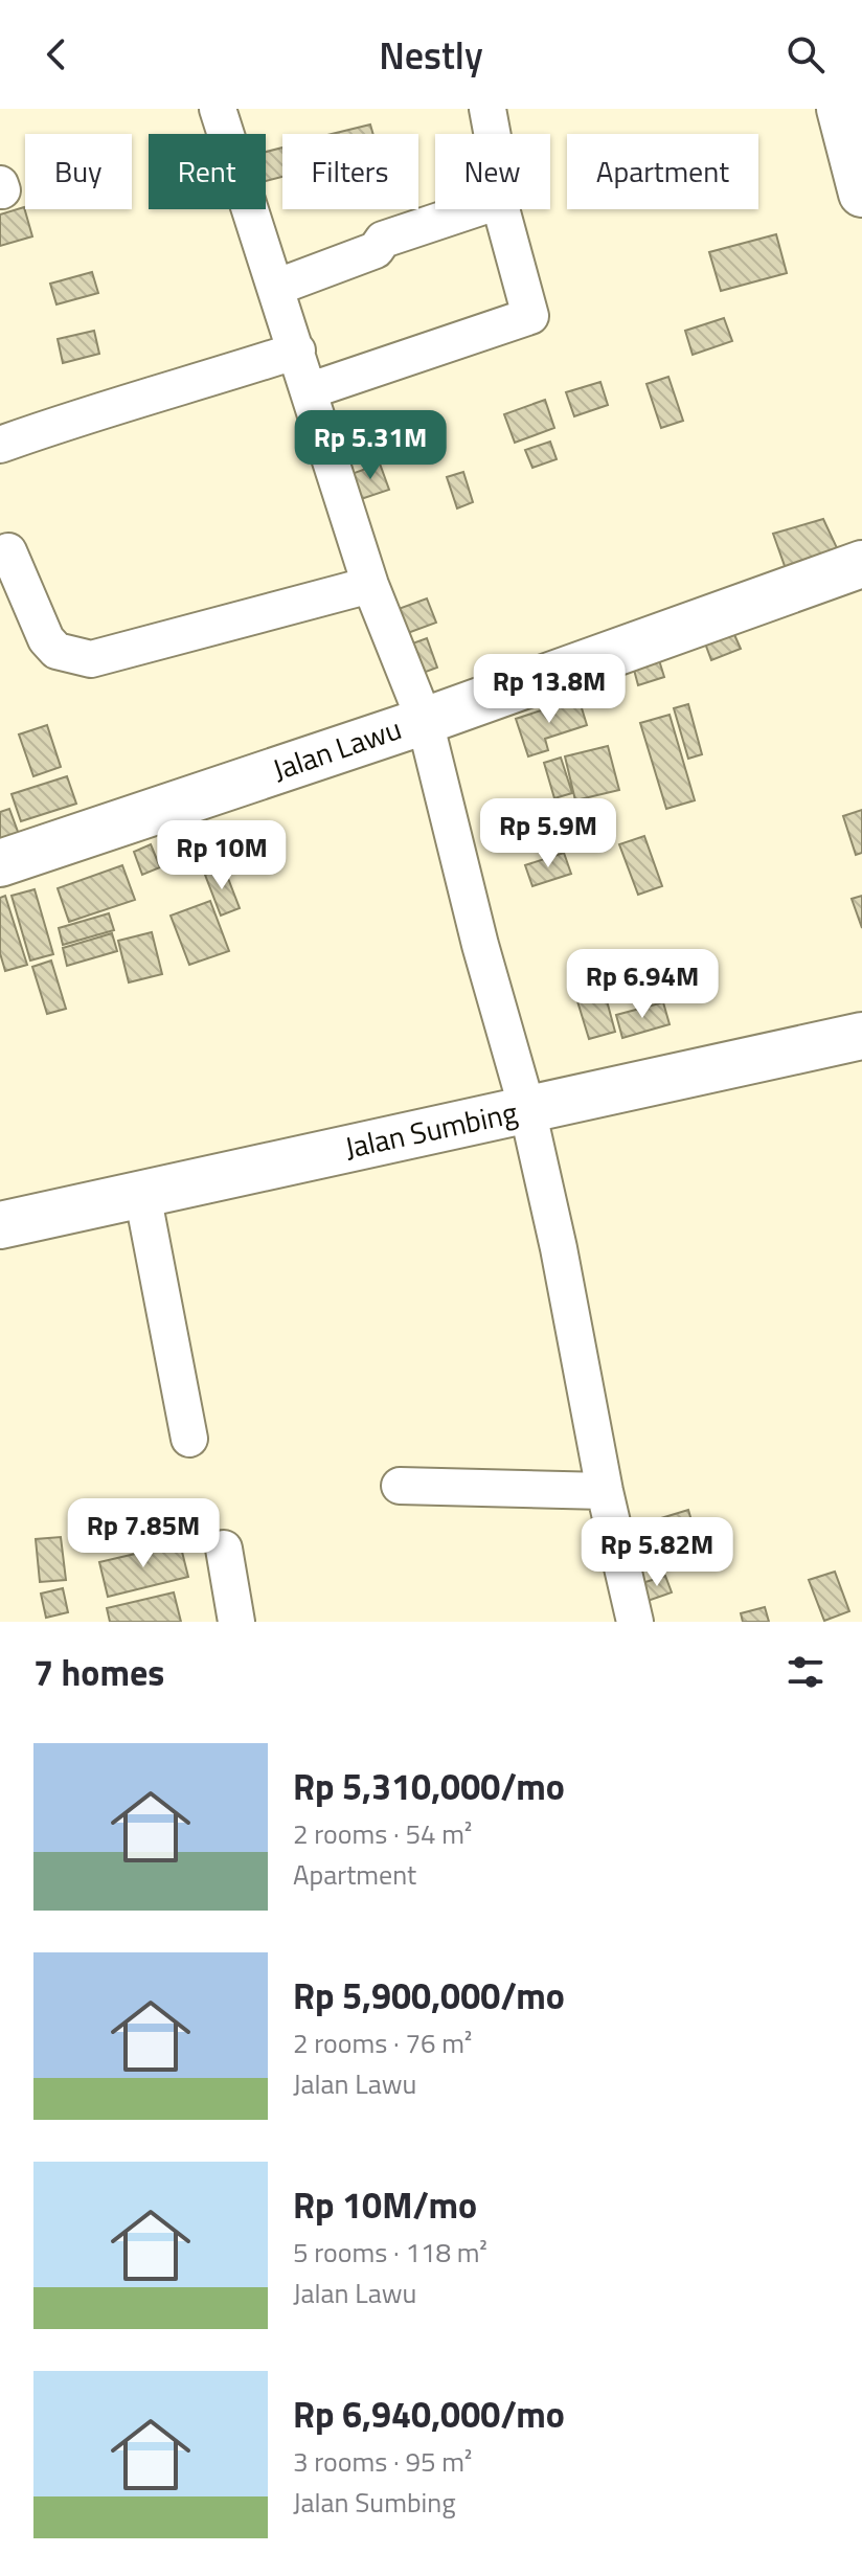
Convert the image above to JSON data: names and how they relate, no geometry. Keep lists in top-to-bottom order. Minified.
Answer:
{"streets":{"main road":["Jalan Lawu","Jalan Sumbing"]},"page":{"header":"Nestly","chip":["Buy","Rent","Filters","New","Apartment"],"price":["Rp 5.31M","Rp 13.8M","Rp 5.9M","Rp 10M","Rp 6.94M","Rp 7.85M","Rp 5.82M"],"heading":"7 homes","list":[{"name":"Rp 5,310,000/mo","note":"2 rooms · 54 m² · Apartment"},{"name":"Rp 5,900,000/mo","note":"2 rooms · 76 m² · Jalan Lawu"},{"name":"Rp 10M/mo","note":"5 rooms · 118 m² · Jalan Lawu"},{"name":"Rp 6,940,000/mo","note":"3 rooms · 95 m² · Jalan Sumbing"}]}}
